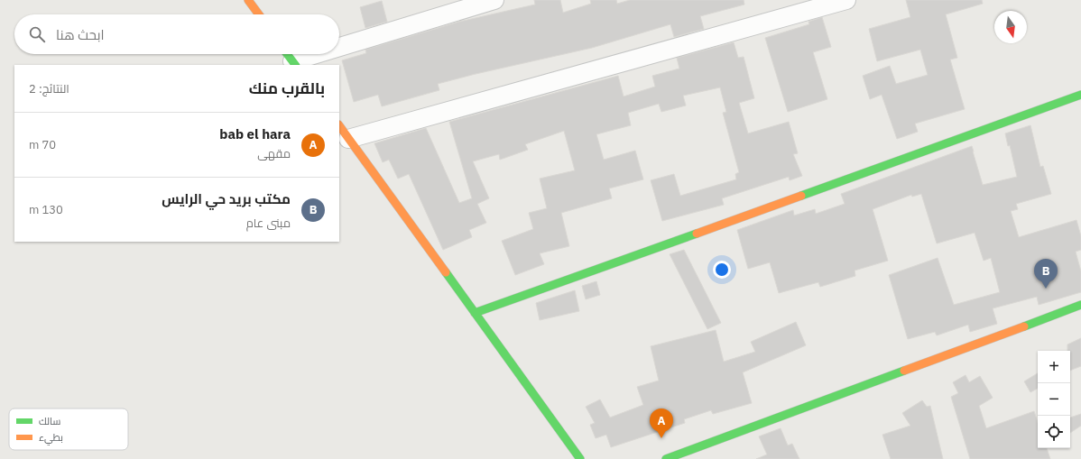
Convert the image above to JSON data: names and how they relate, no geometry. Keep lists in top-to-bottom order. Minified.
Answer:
{"legend":["سالك","بطيء"],"north":"bottom","page":{"search":"ابحث هنا","heading":["بالقرب منك","النتائج: 2"],"list":[{"mark":"A","name":"bab el hara","note":"مقهى","value":"70 m"},{"mark":"B","name":"مكتب بريد حي الرايس","note":"مبنى عام","value":"130 m"}],"pins":["B","A"],"map_buttons":["+","−"]}}
